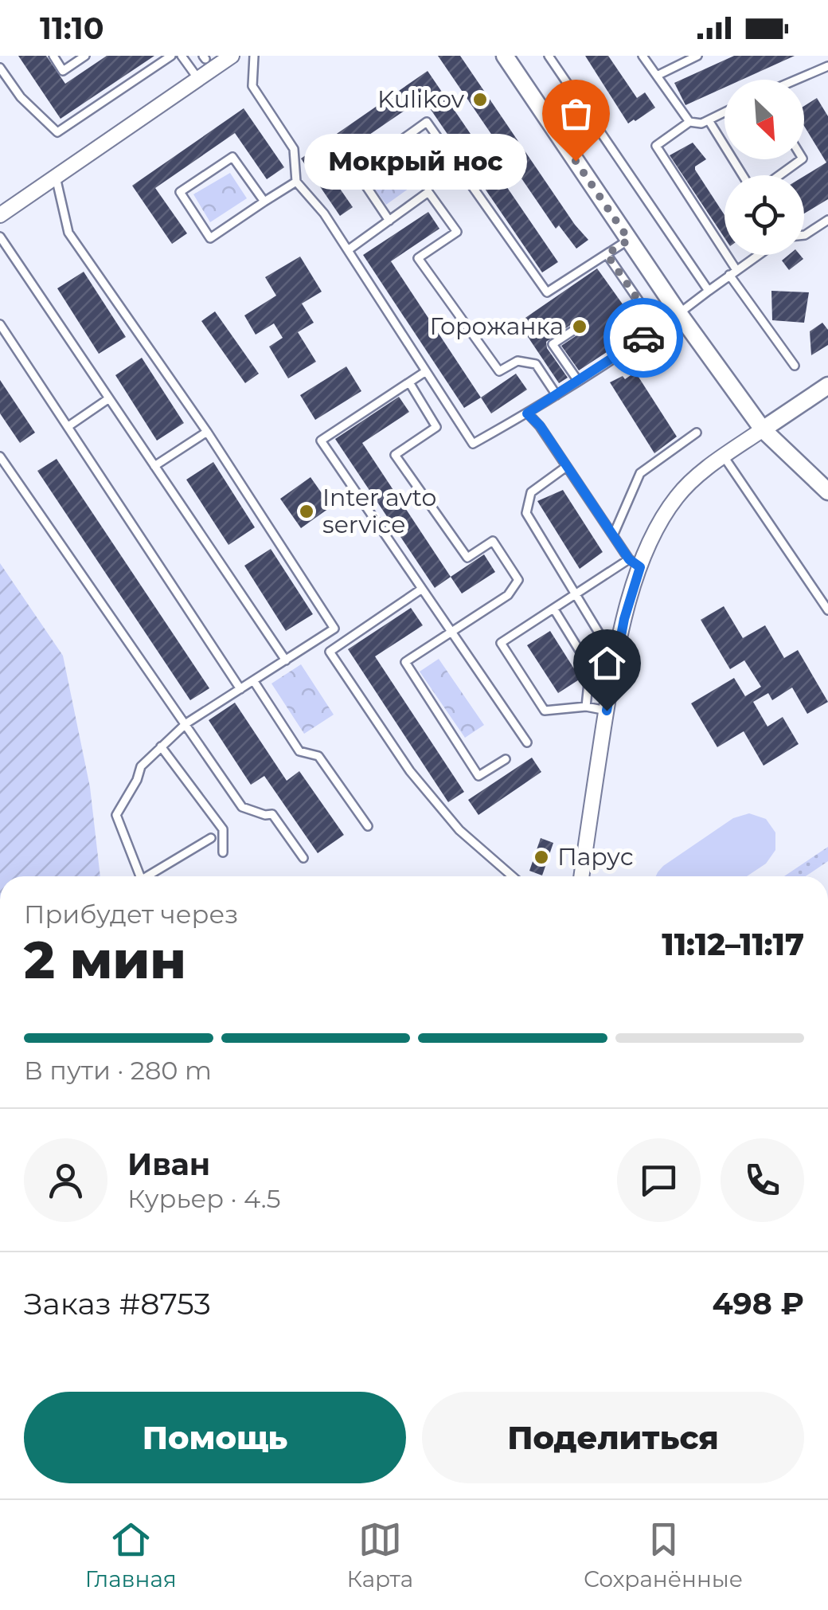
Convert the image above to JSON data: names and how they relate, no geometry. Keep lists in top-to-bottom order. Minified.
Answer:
{"places":["Kulikov","Мокрый нос","Горожанка","Inter avto service","Парус"],"north":"bottom right","page":{"status":"11:10","bubble":"Мокрый нос","heading":["2 мин","Прибудет через","11:12–11:17"],"panel":["Иван","Курьер · 4.5","Заказ #8753","498 ₽"],"bar":"В пути · 280 m","buttons":["Помощь","Поделиться"],"tabs":["Главная","Карта","Сохранённые"]}}
